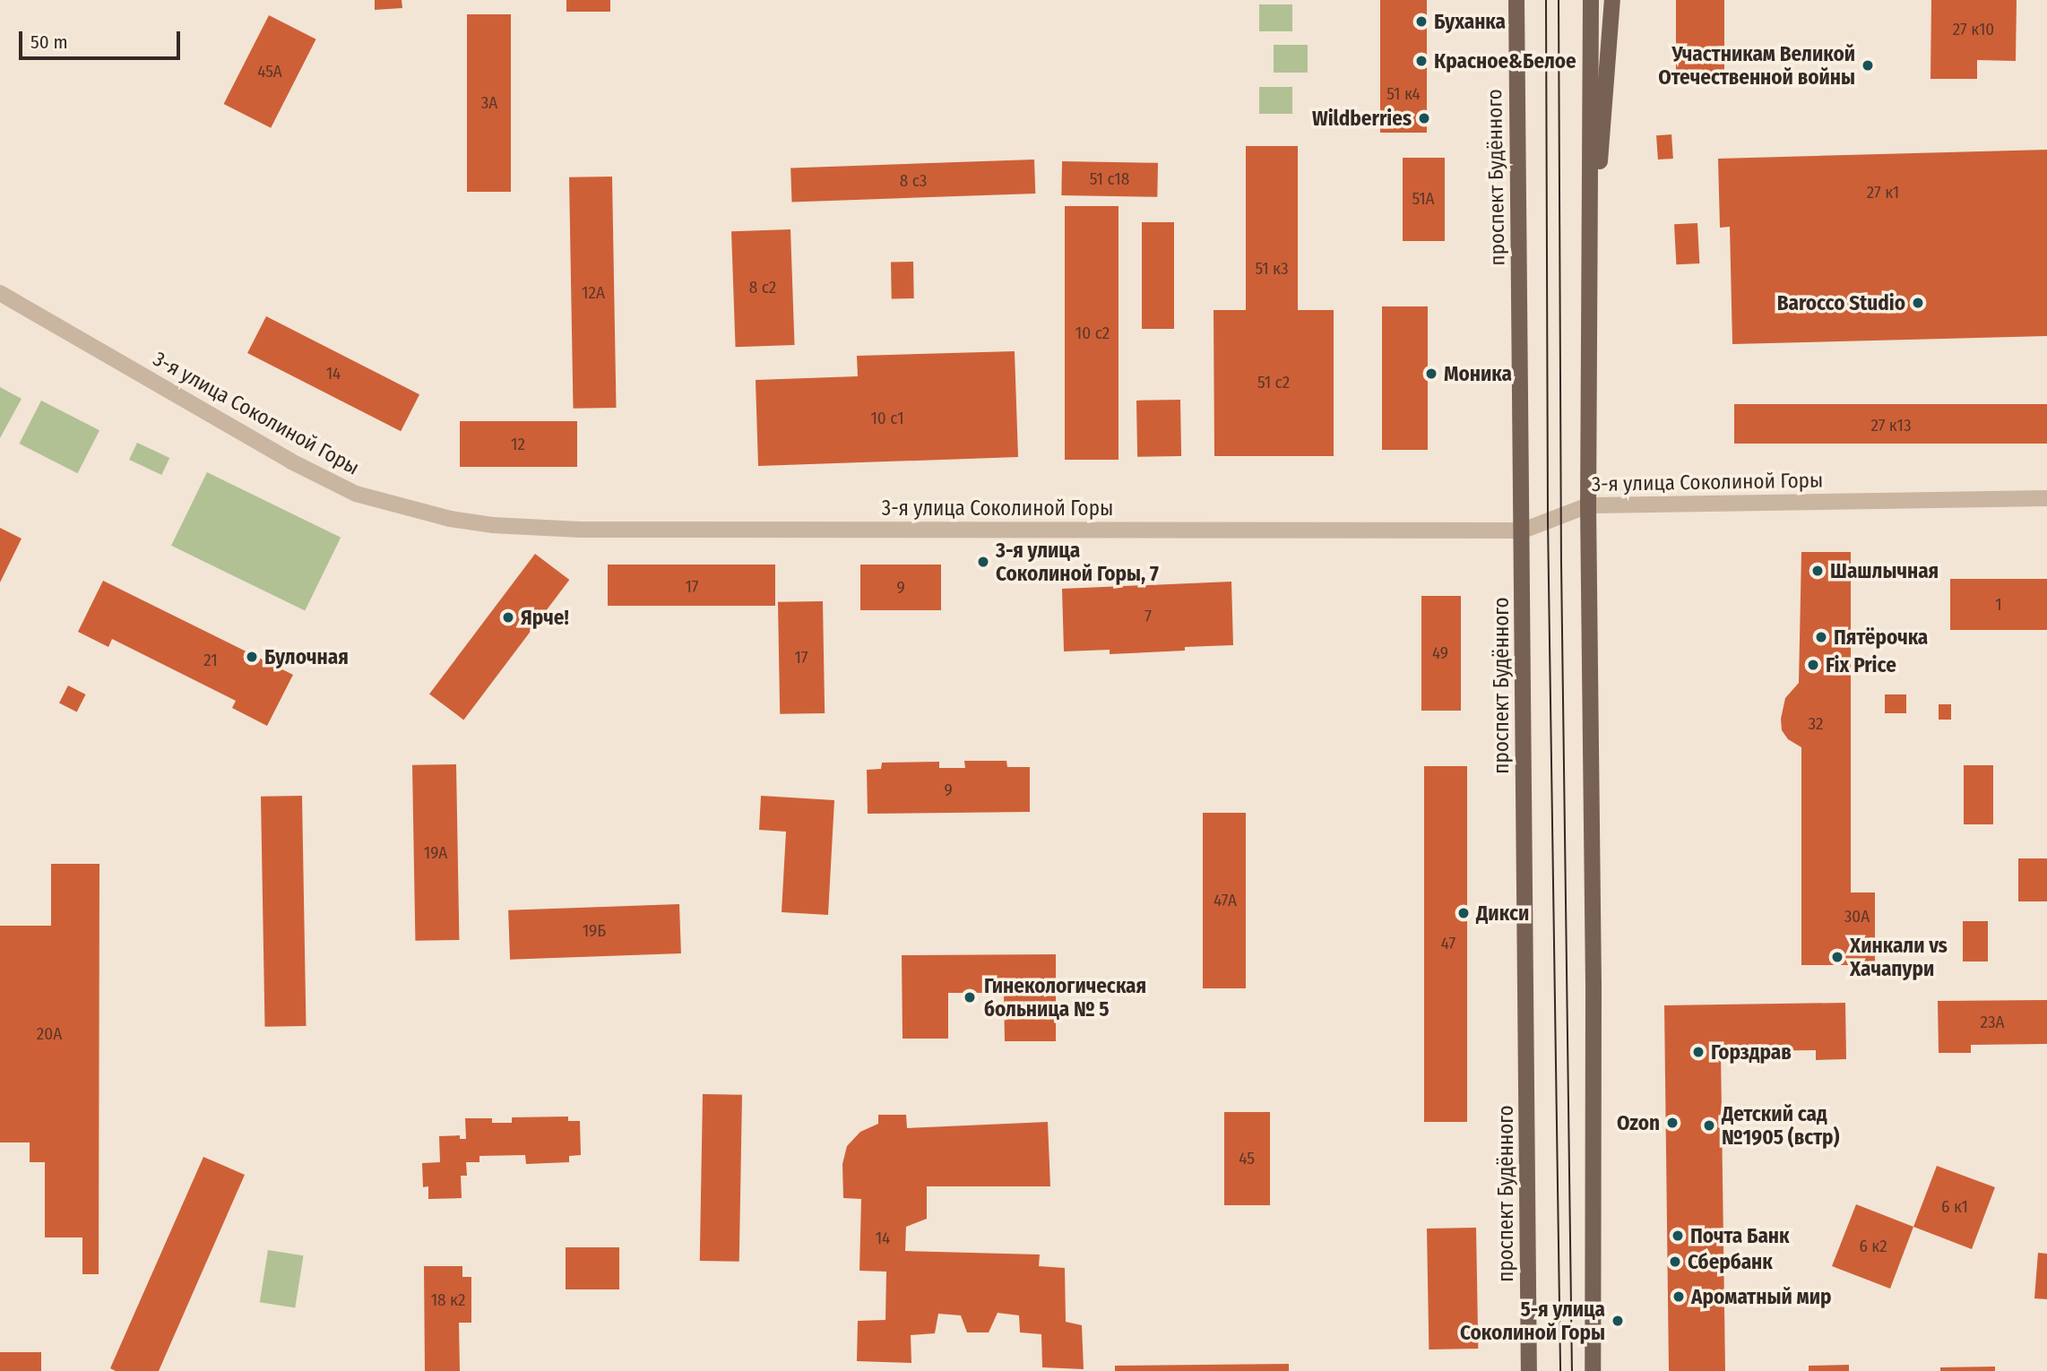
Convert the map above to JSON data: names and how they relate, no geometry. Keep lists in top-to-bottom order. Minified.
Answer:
{"streets":{"main road":["проспект Будённого"],"street":["3-я улица Соколиной Горы"]},"crossings":[["проспект Будённого","3-я улица Соколиной Горы"]],"places":["Буханка","Красное&Белое","Участникам Великой Отечественной войны","Wildberries","Barocco Studio","Моника","3-я улица Соколиной Горы, 7","Шашлычная","Ярче!","Пятёрочка","Булочная","Fix Price","Дикси","Хинкали vs Хачапури","Гинекологическая больница № 5","Горздрав","Ozon","Детский сад №1905 (встр)","Почта Банк","Сбербанк","Ароматный мир","5-я улица Соколиной Горы"],"house_numbers":["27 к10","45А","51 к4","3А","51 c18","8 c3","27 к1","51А","51 к3","8 c2","12А","10 c2","14","51 с2","10 с1","27 к13","12","17","9","1","7","49","17","21","32","9","19А","47А","30А","19Б","47","23А","20А","45","6 к1","14","6 к2","18 к2"],"scale_bar":"50 m"}
